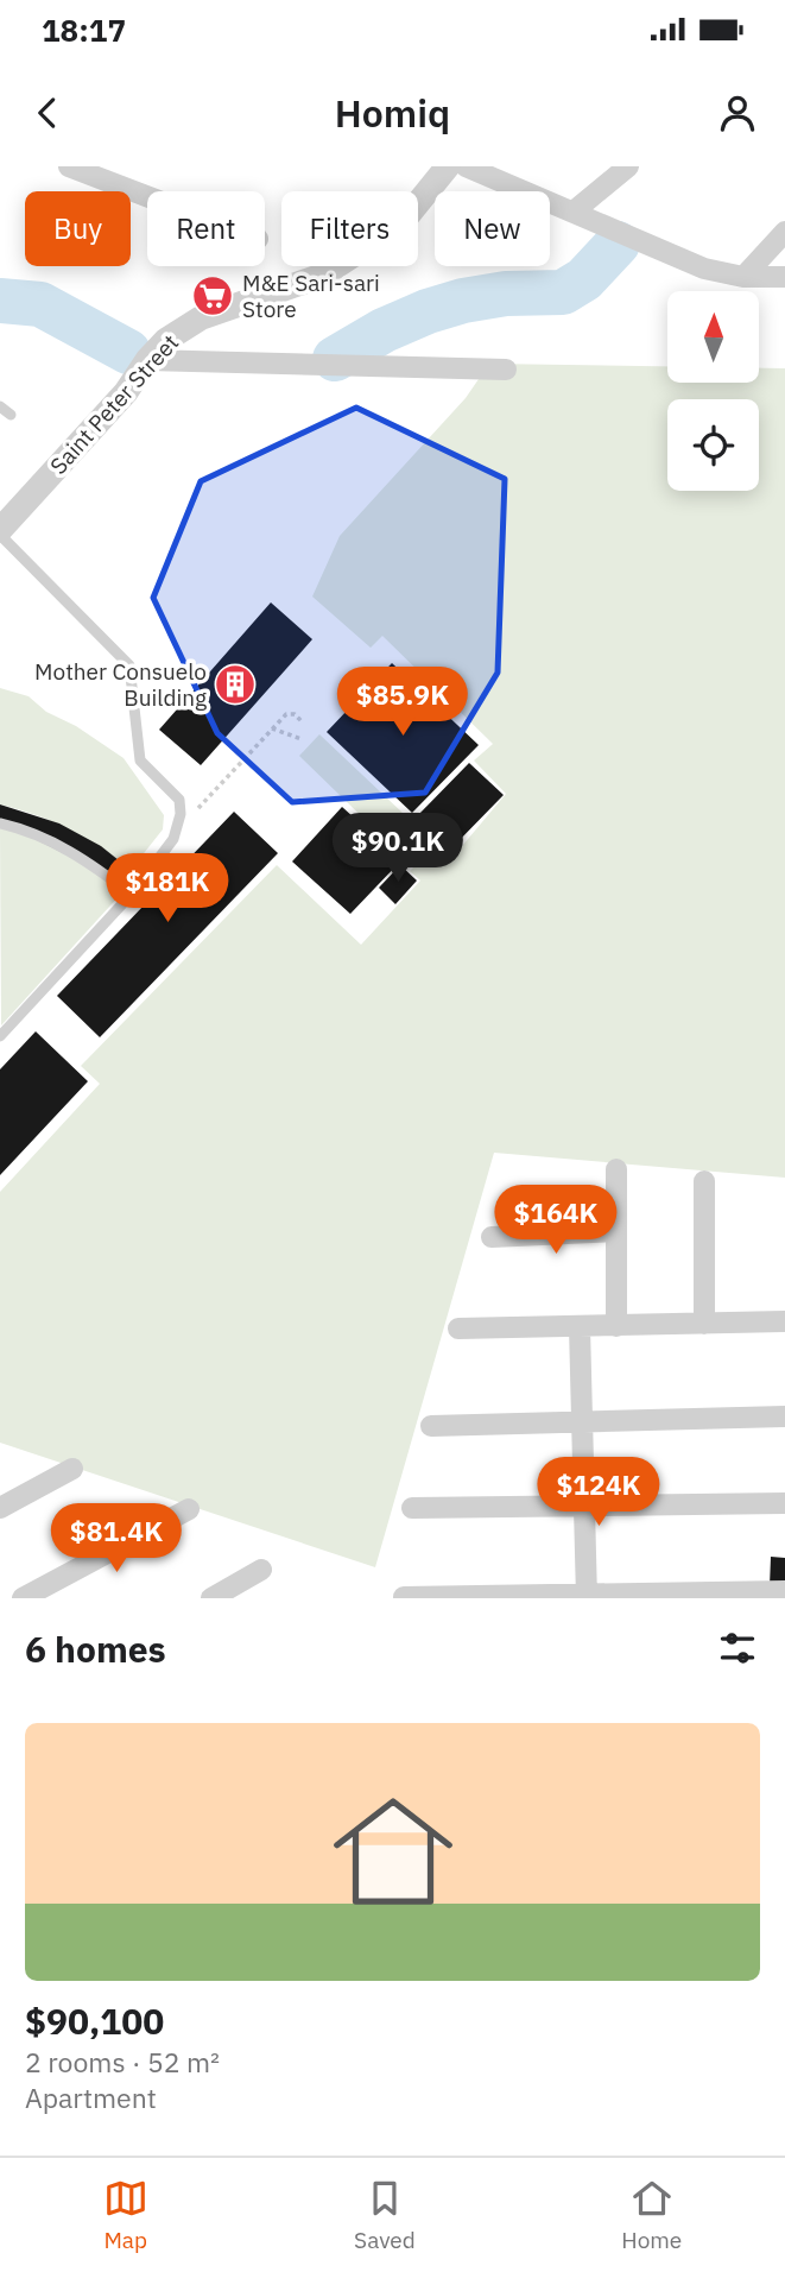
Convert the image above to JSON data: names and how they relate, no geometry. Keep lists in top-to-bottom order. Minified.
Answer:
{"streets":{"street":["Saint Peter Street"]},"places":{"supermarket":["M&E Sari-sari Store"],"building":["Mother Consuelo Building"]},"north":"top","page":{"status":"18:17","header":"Homiq","chip":["Buy","Rent","Filters","New"],"price":["$85.9K","$90.1K","$181K","$164K","$124K","$81.4K"],"heading":"6 homes","list":[{"name":"$90,100","note":"2 rooms · 52 m² · Apartment"}],"tabs":["Map","Saved","Home"]}}
